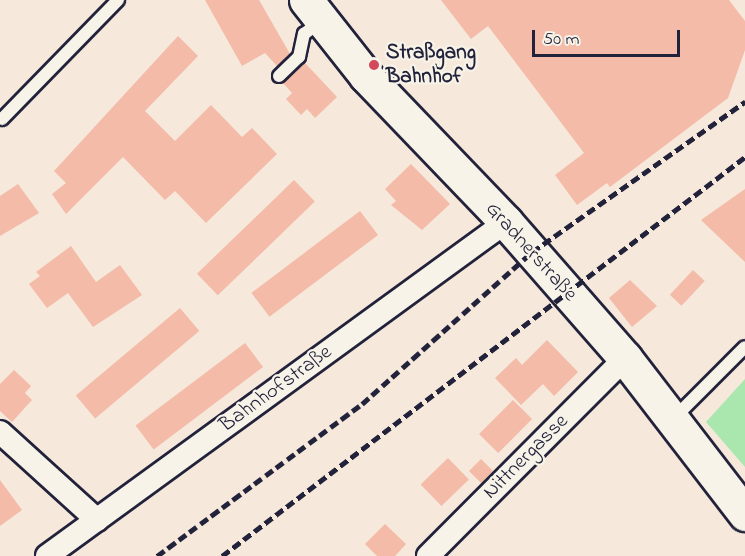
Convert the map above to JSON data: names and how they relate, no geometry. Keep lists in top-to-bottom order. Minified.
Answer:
{"streets":{"main road":["Gradnerstraße"],"street":["Bahnhofstraße","Nittnergasse"]},"crossings":[["Gradnerstraße","Bahnhofstraße"],["Gradnerstraße","Nittnergasse"]],"places":["Straßgang Bahnhof"],"scale_bar":"50 m"}
